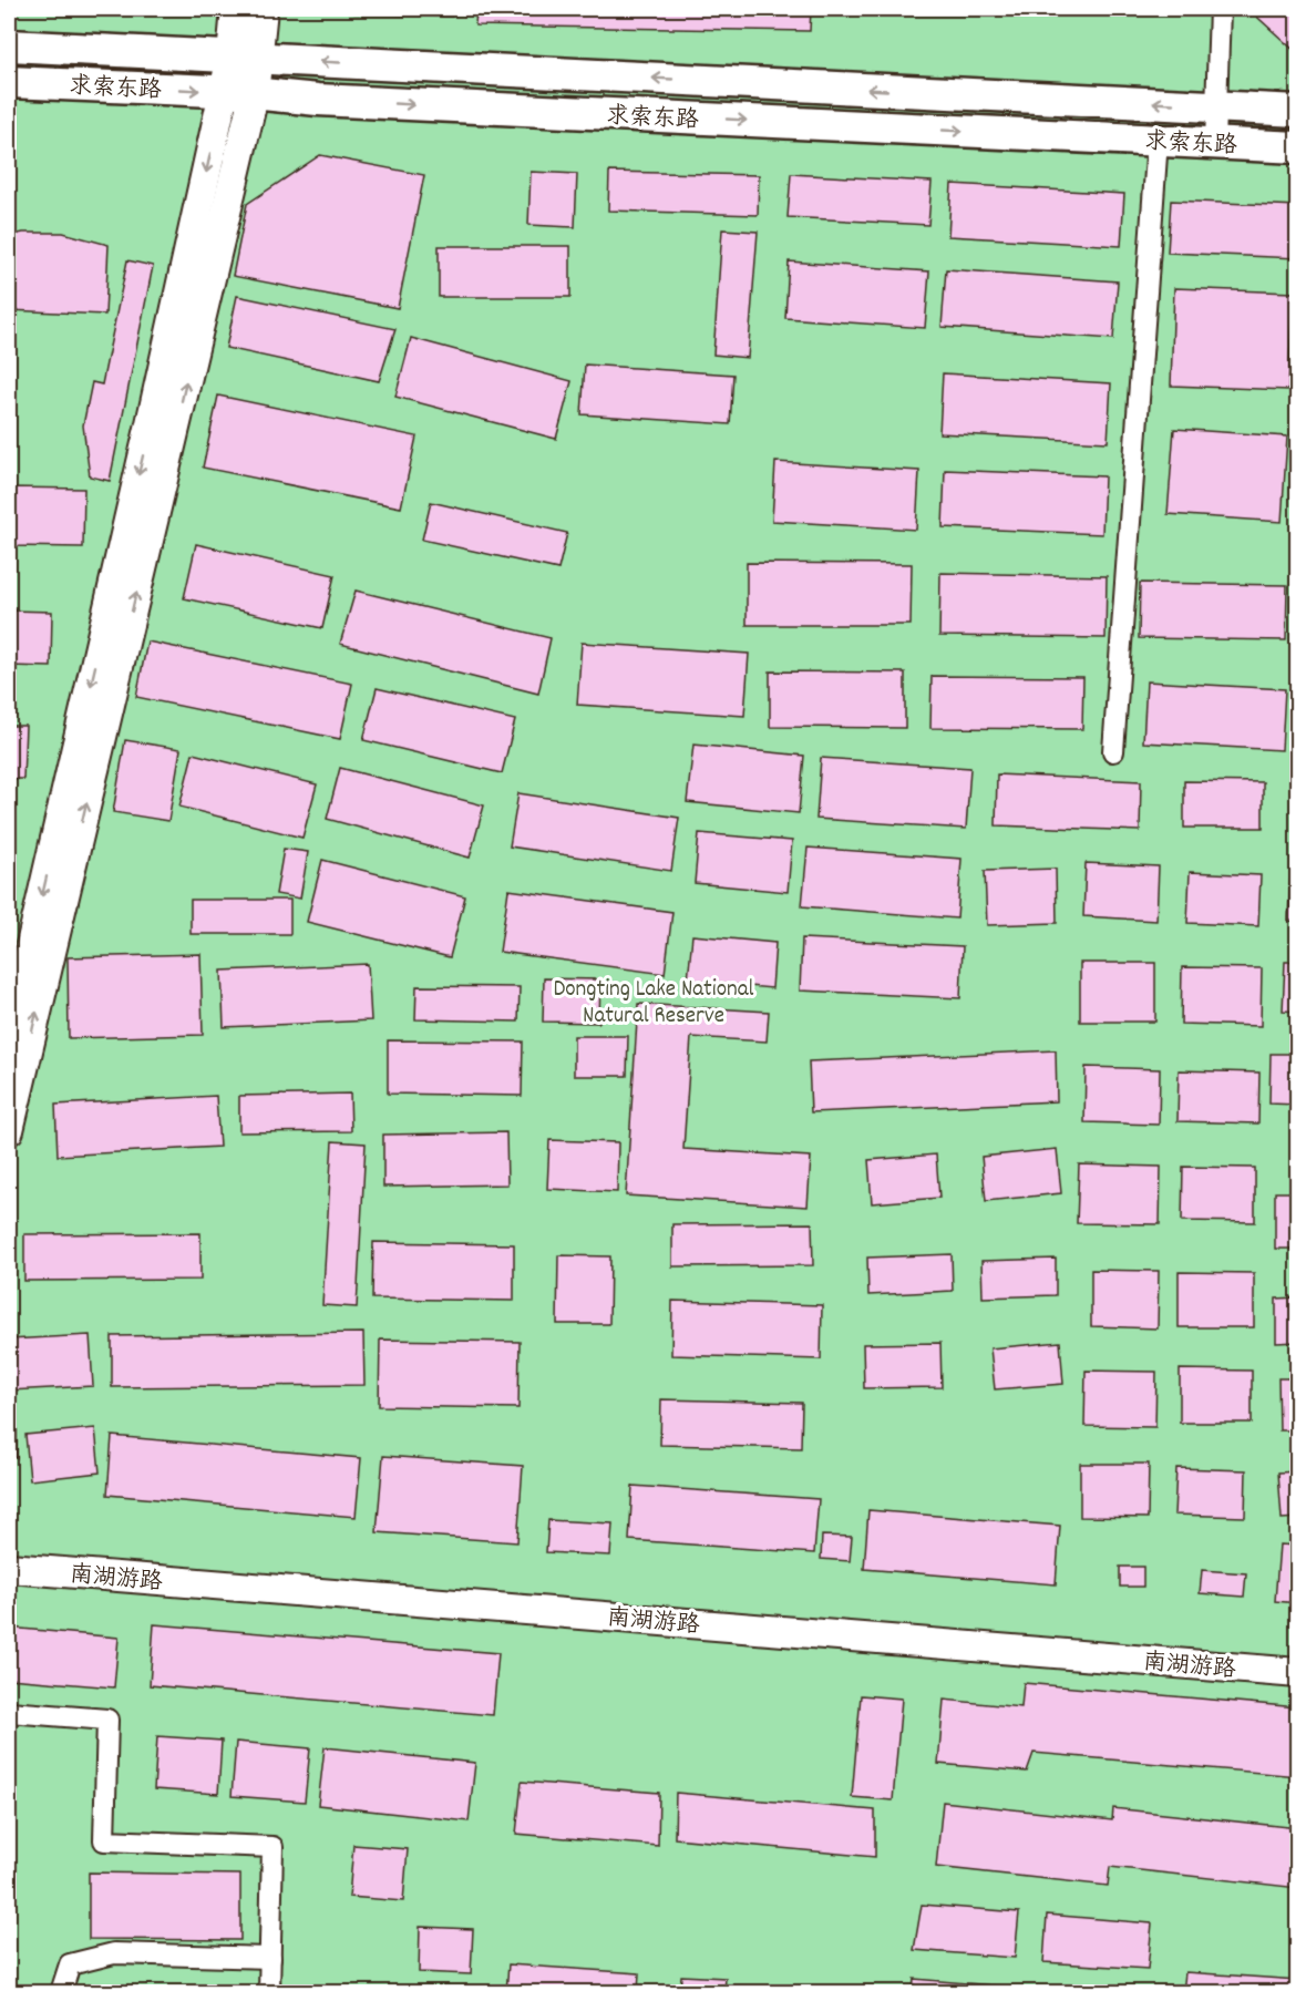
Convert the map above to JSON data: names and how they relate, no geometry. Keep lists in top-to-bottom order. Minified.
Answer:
{"streets":{"main road":["求索东路","南湖游路"]},"parks":["Dongting Lake National Natural Reserve"]}
